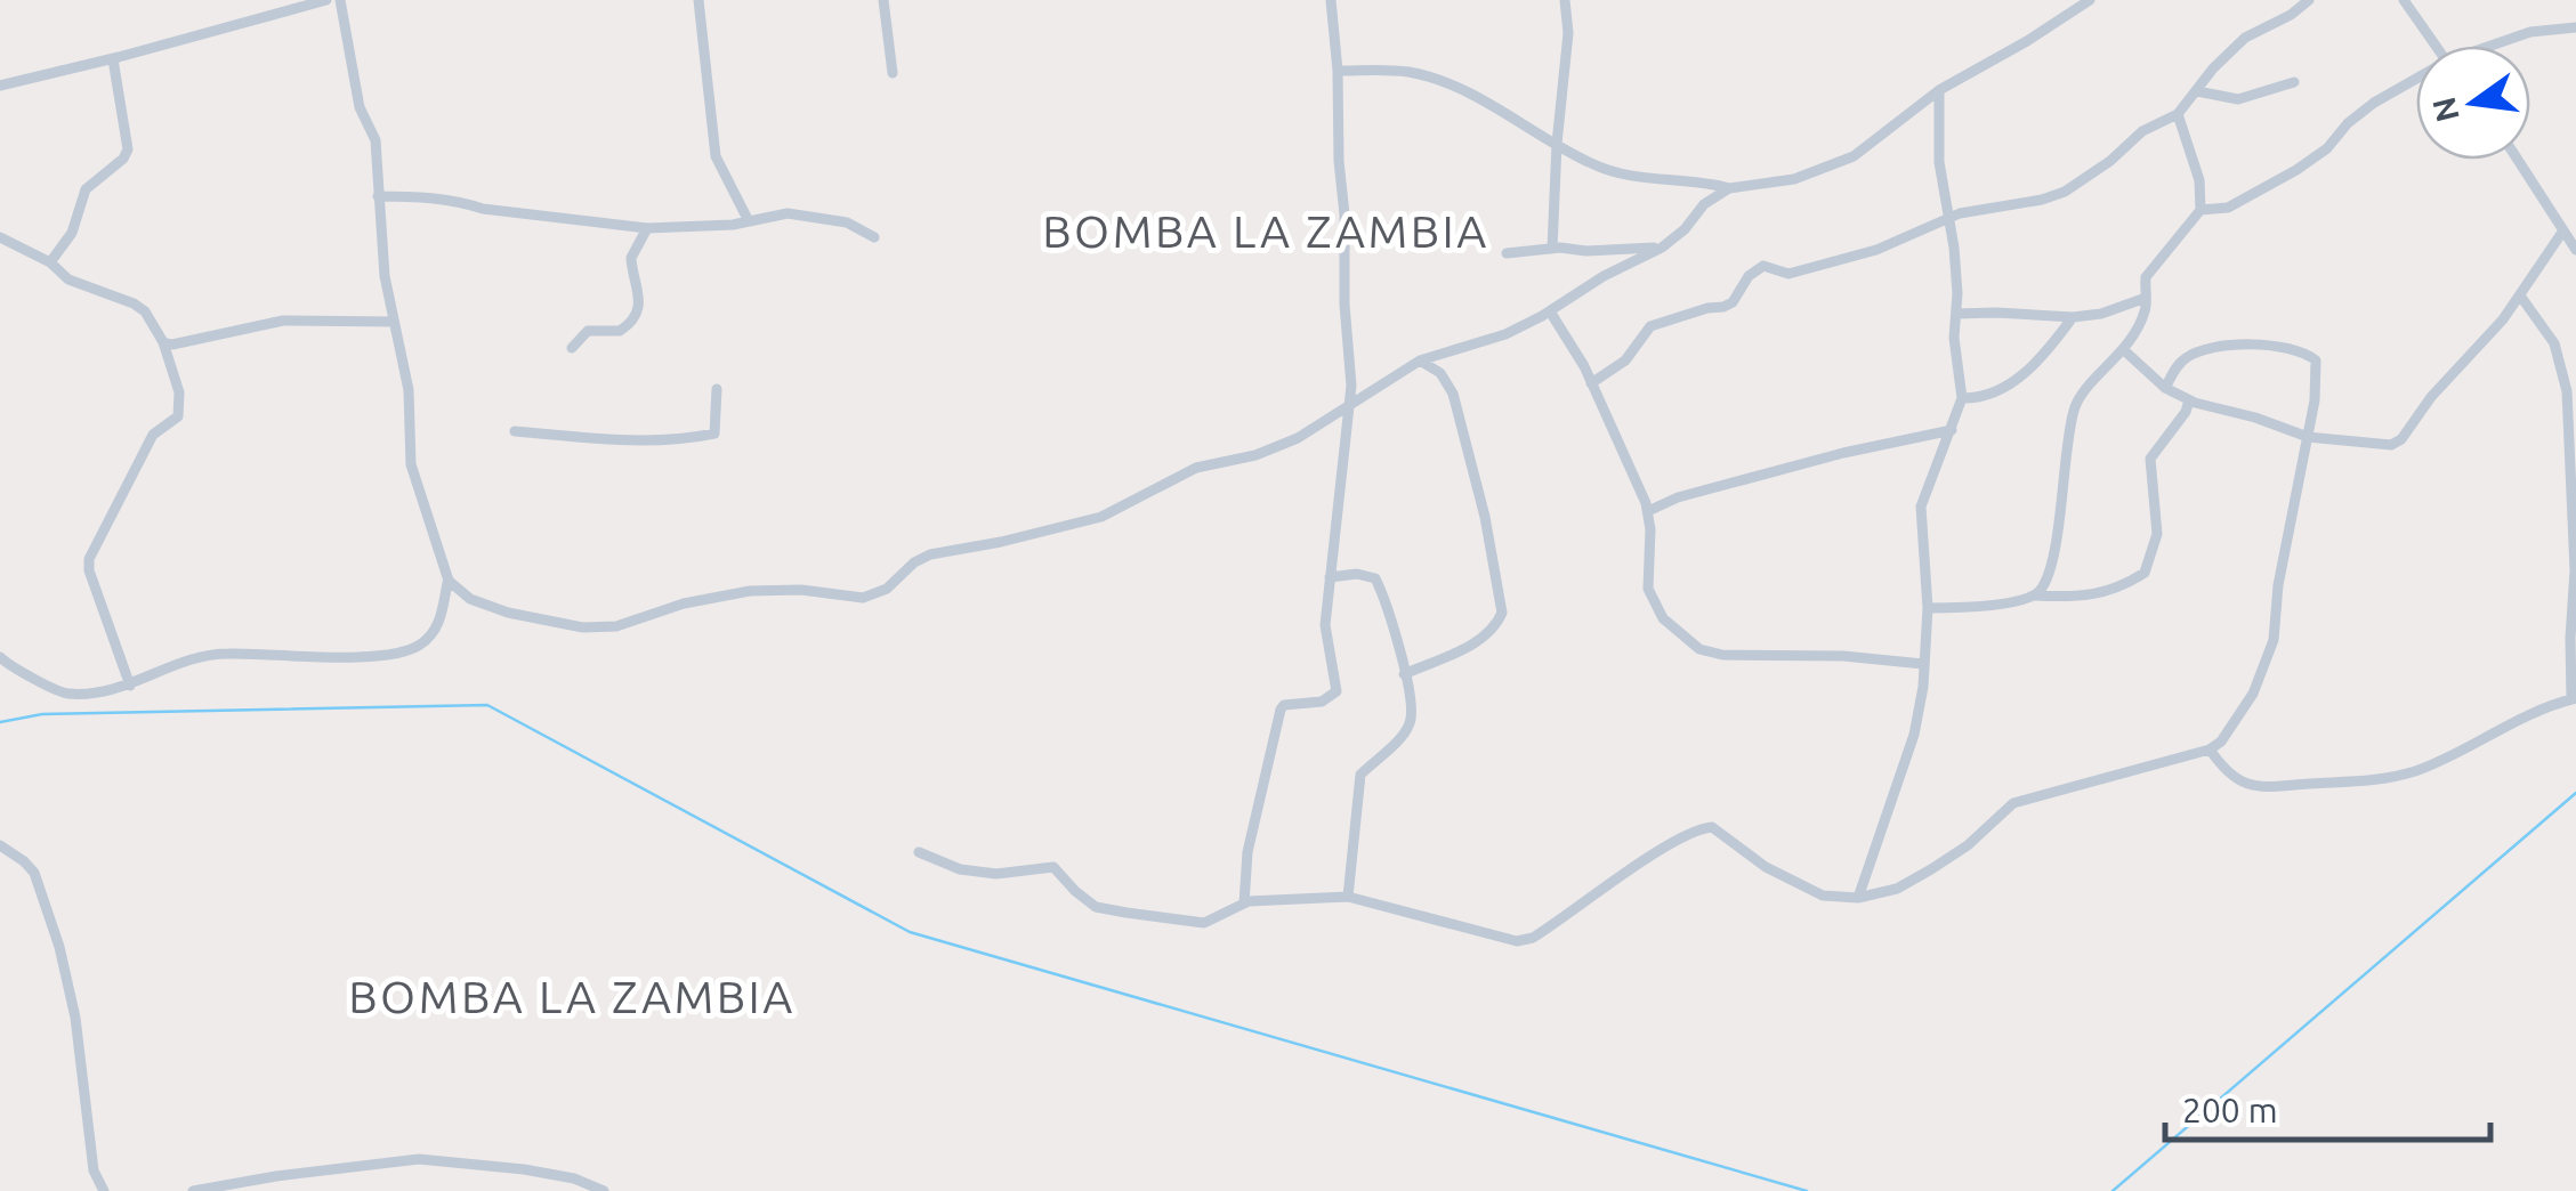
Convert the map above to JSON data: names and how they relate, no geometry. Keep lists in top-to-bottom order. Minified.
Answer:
{"districts":["BOMBA LA ZAMBIA","BOMBA LA ZAMBIA"],"scale_bar":"200 m","north":"left"}
